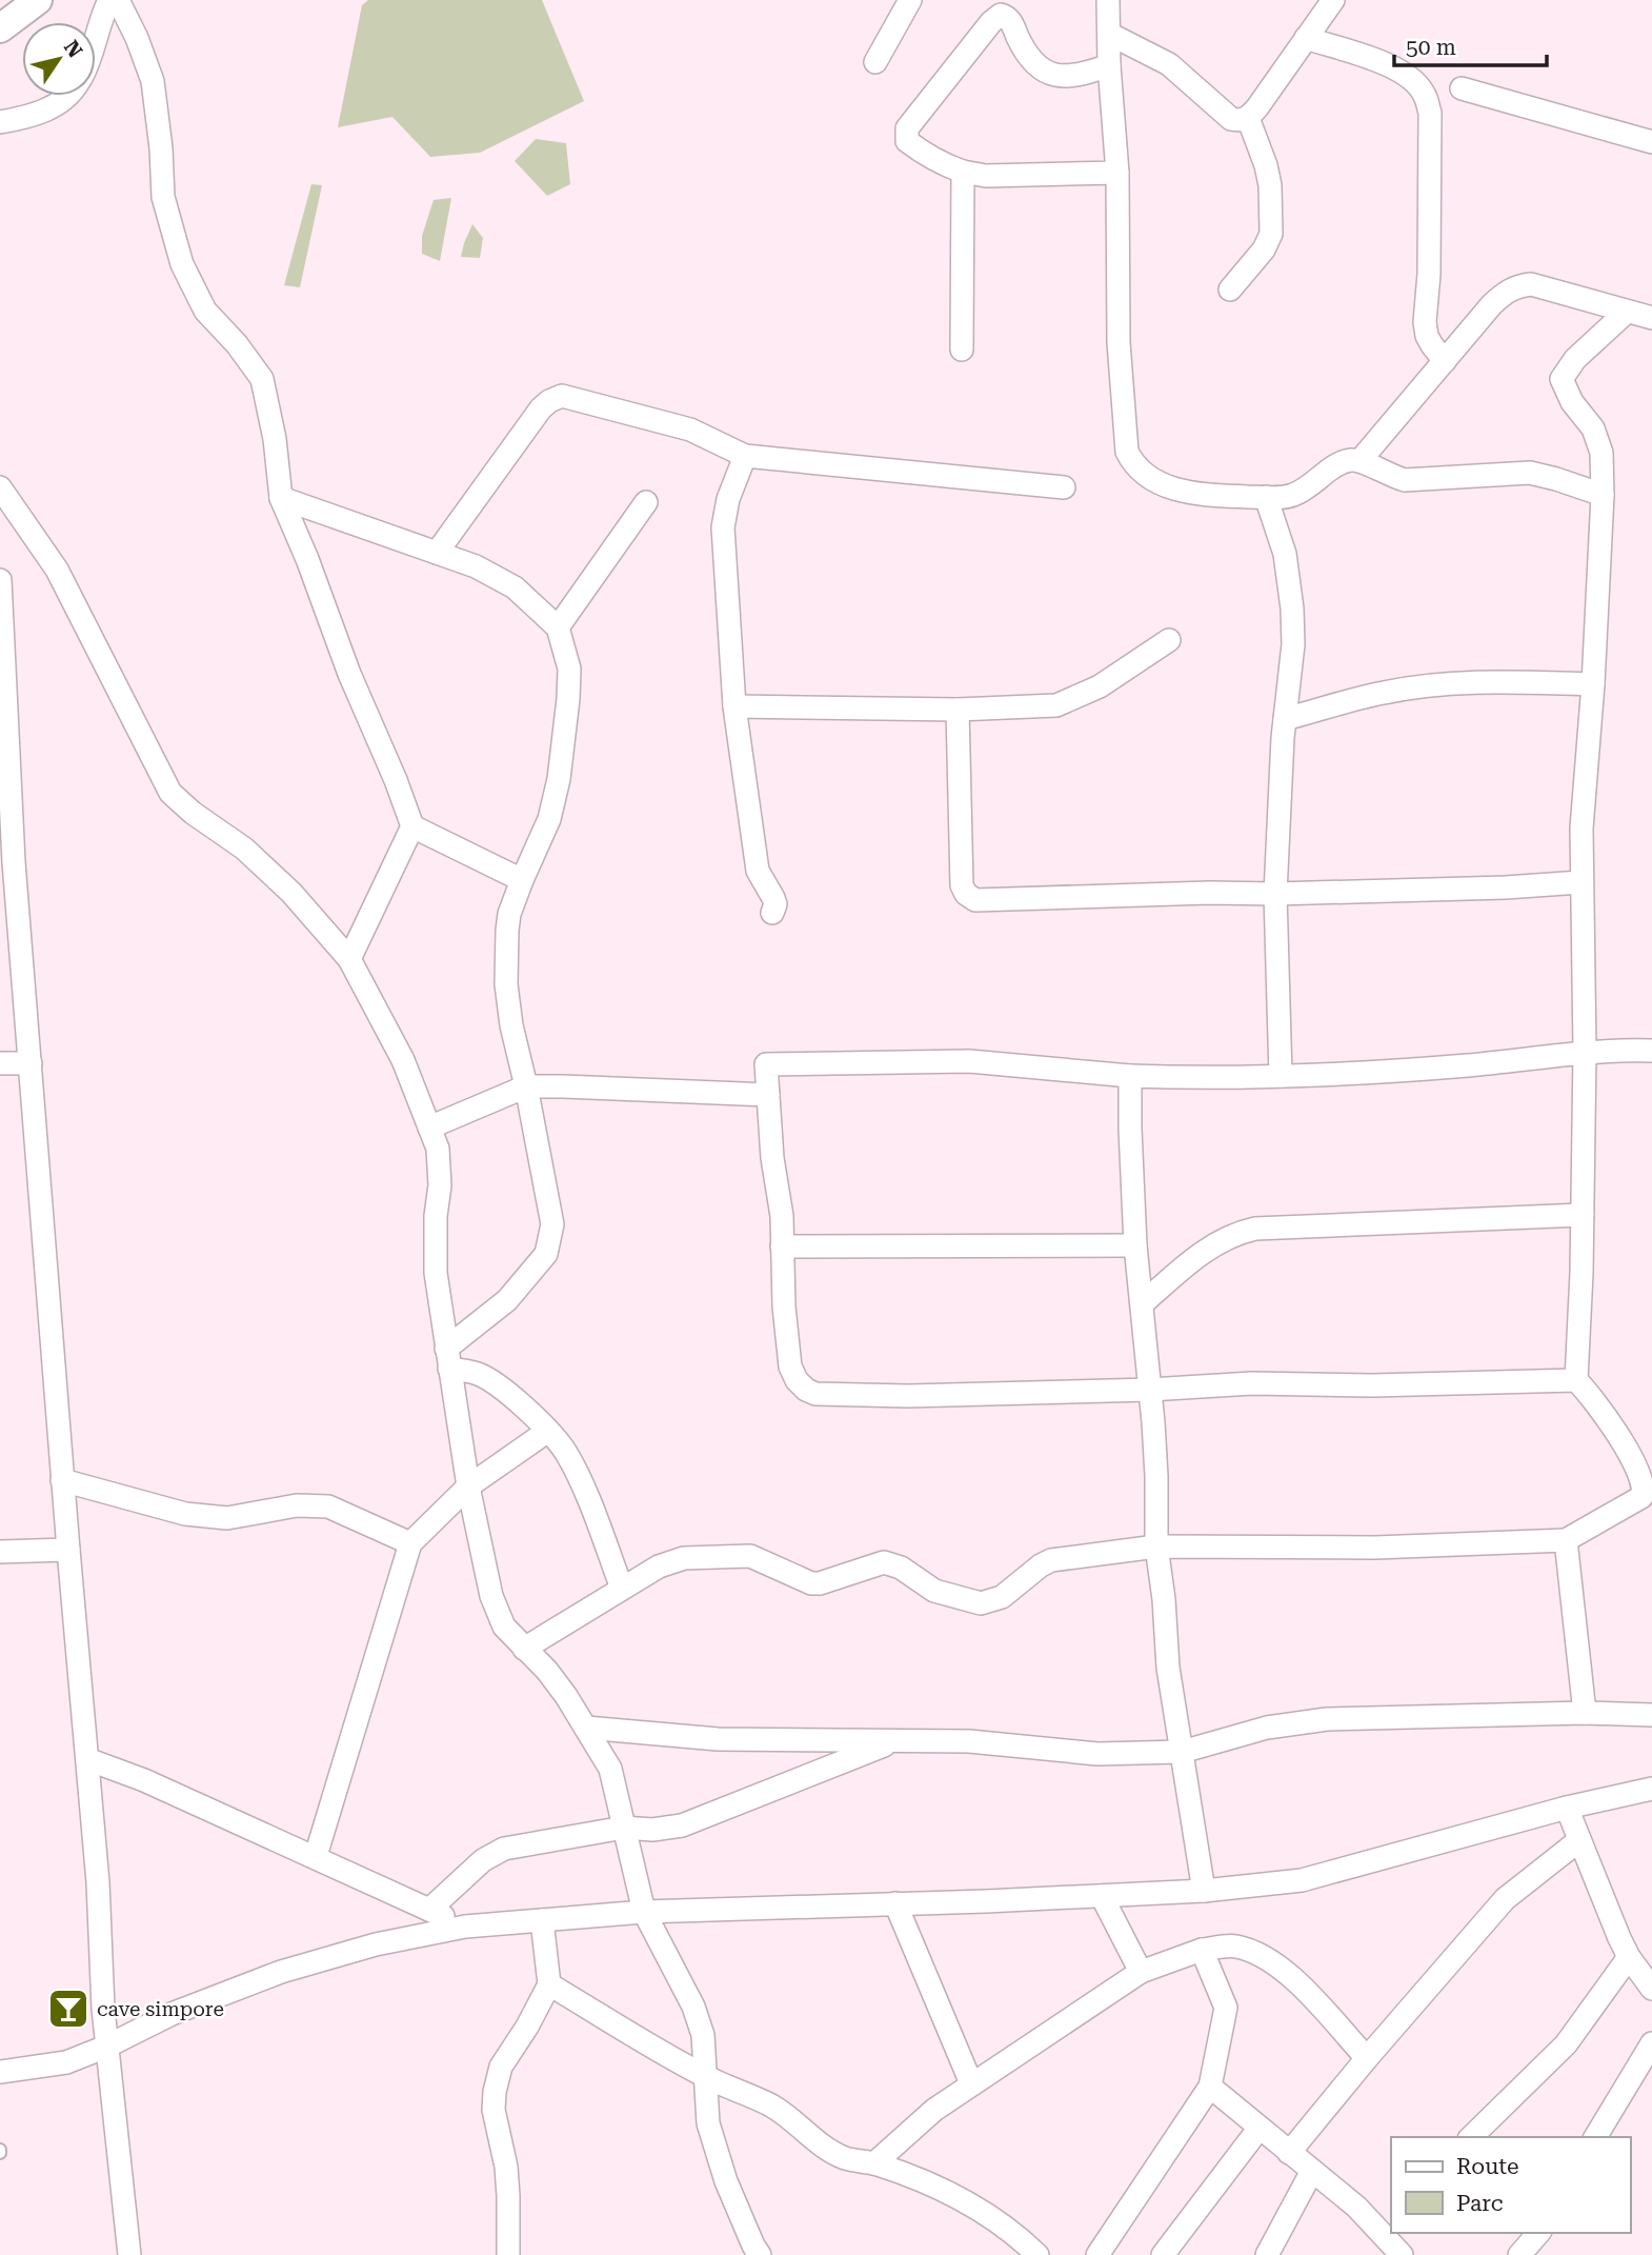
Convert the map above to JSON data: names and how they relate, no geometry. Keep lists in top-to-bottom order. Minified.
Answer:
{"places":{"bar":["cave simpore"]},"legend":["Route","Parc"],"scale_bar":"50 m","north":"top right"}
